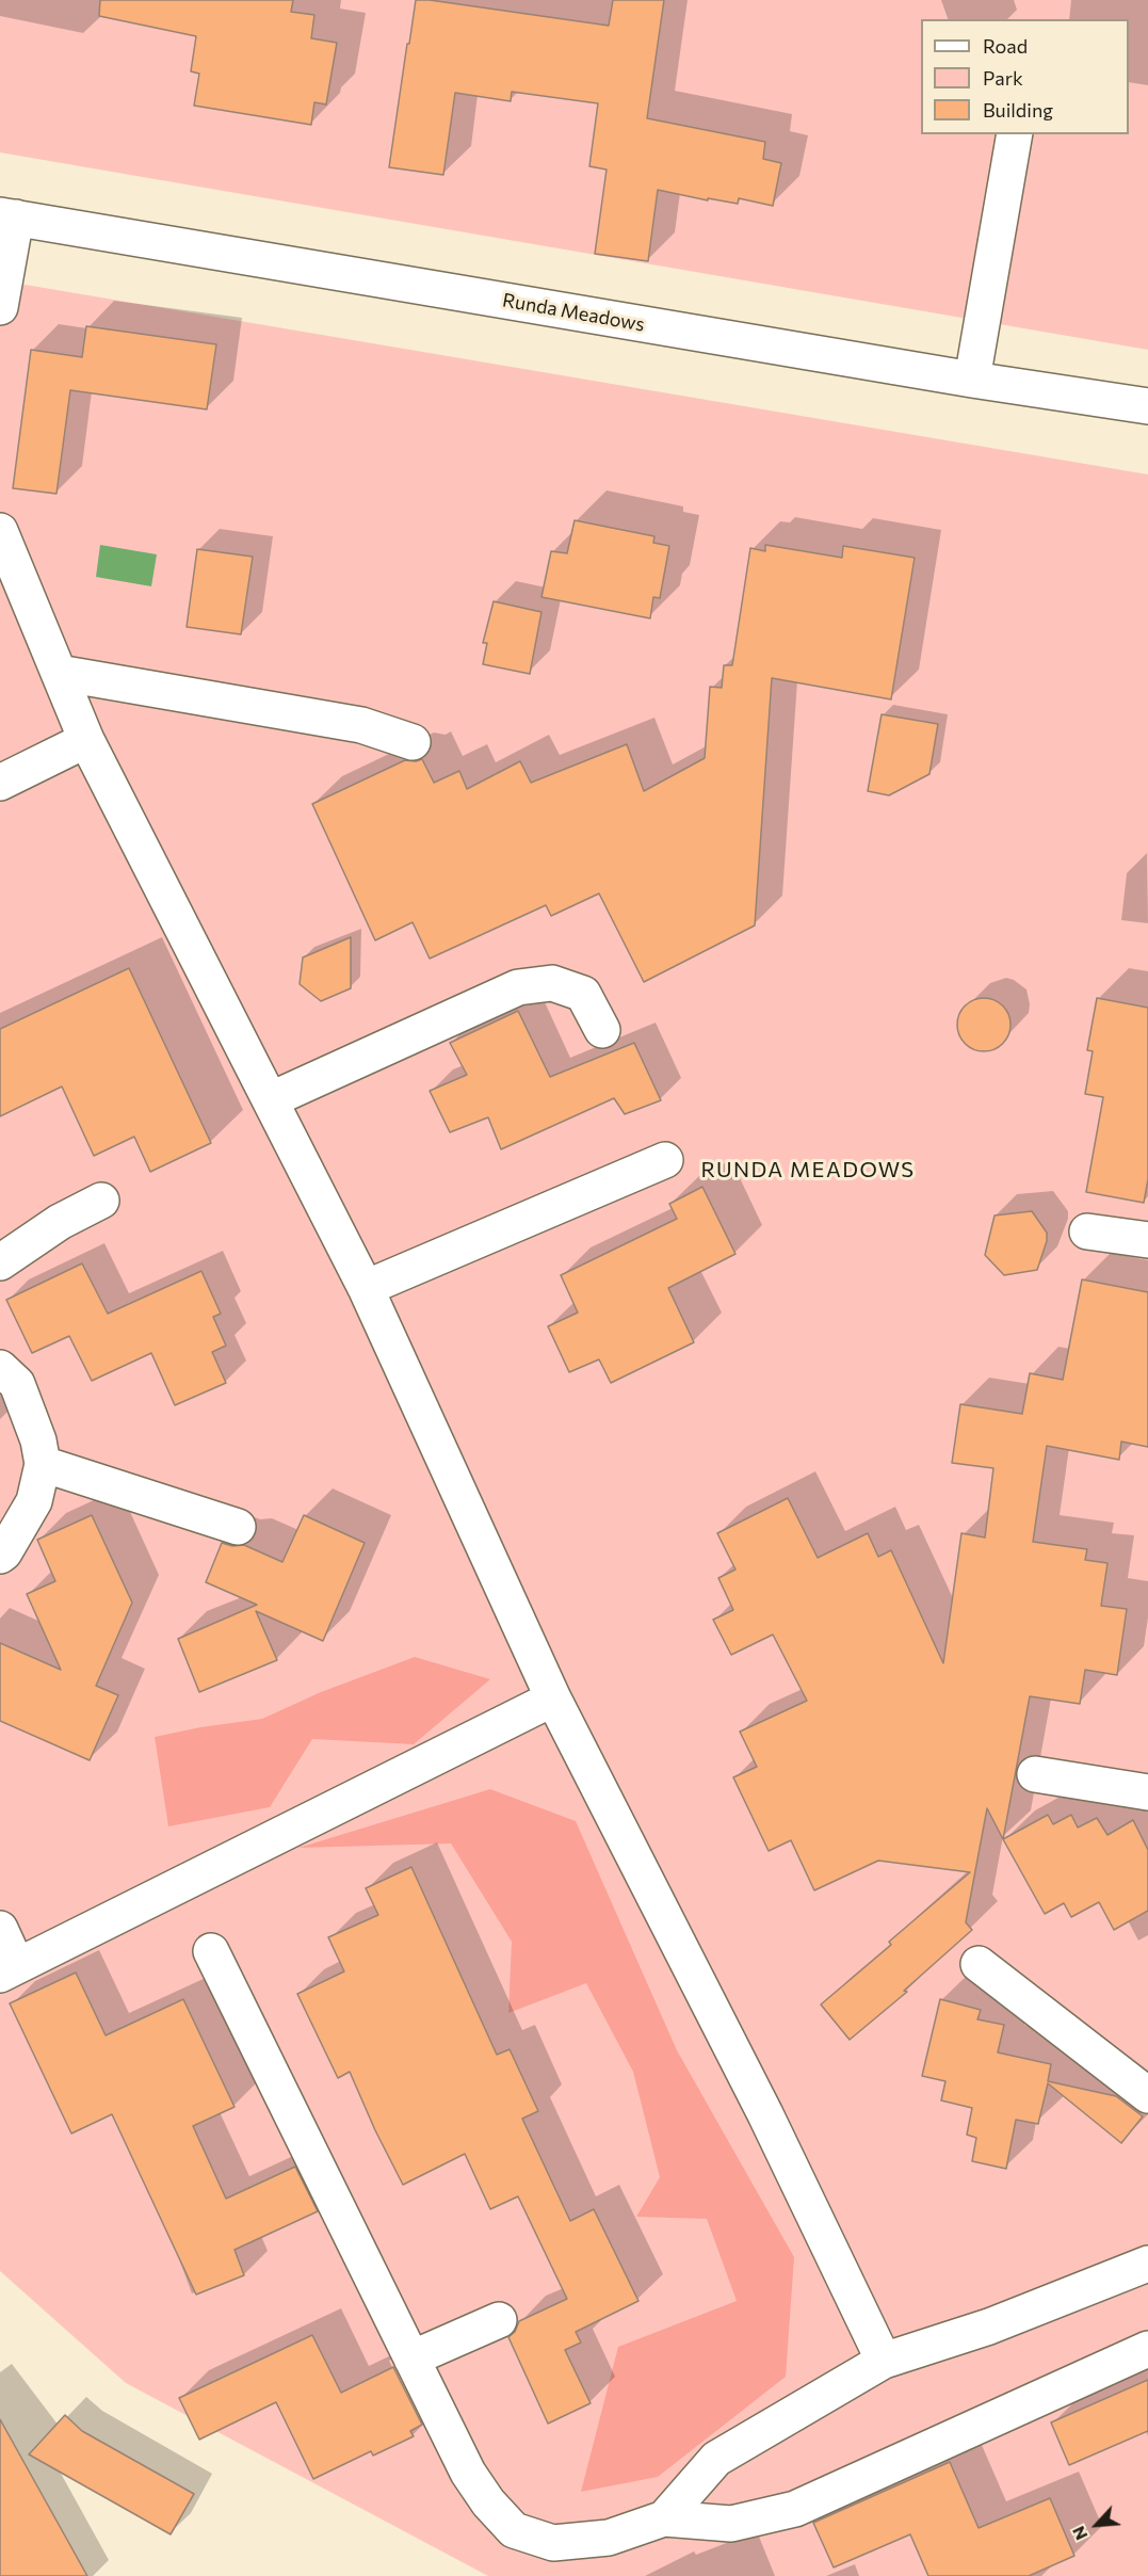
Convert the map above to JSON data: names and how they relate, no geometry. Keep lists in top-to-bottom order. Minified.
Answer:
{"streets":{"street":["Runda Meadows"]},"districts":["RUNDA MEADOWS"],"legend":["Road","Park","Building"],"north":"bottom left"}
